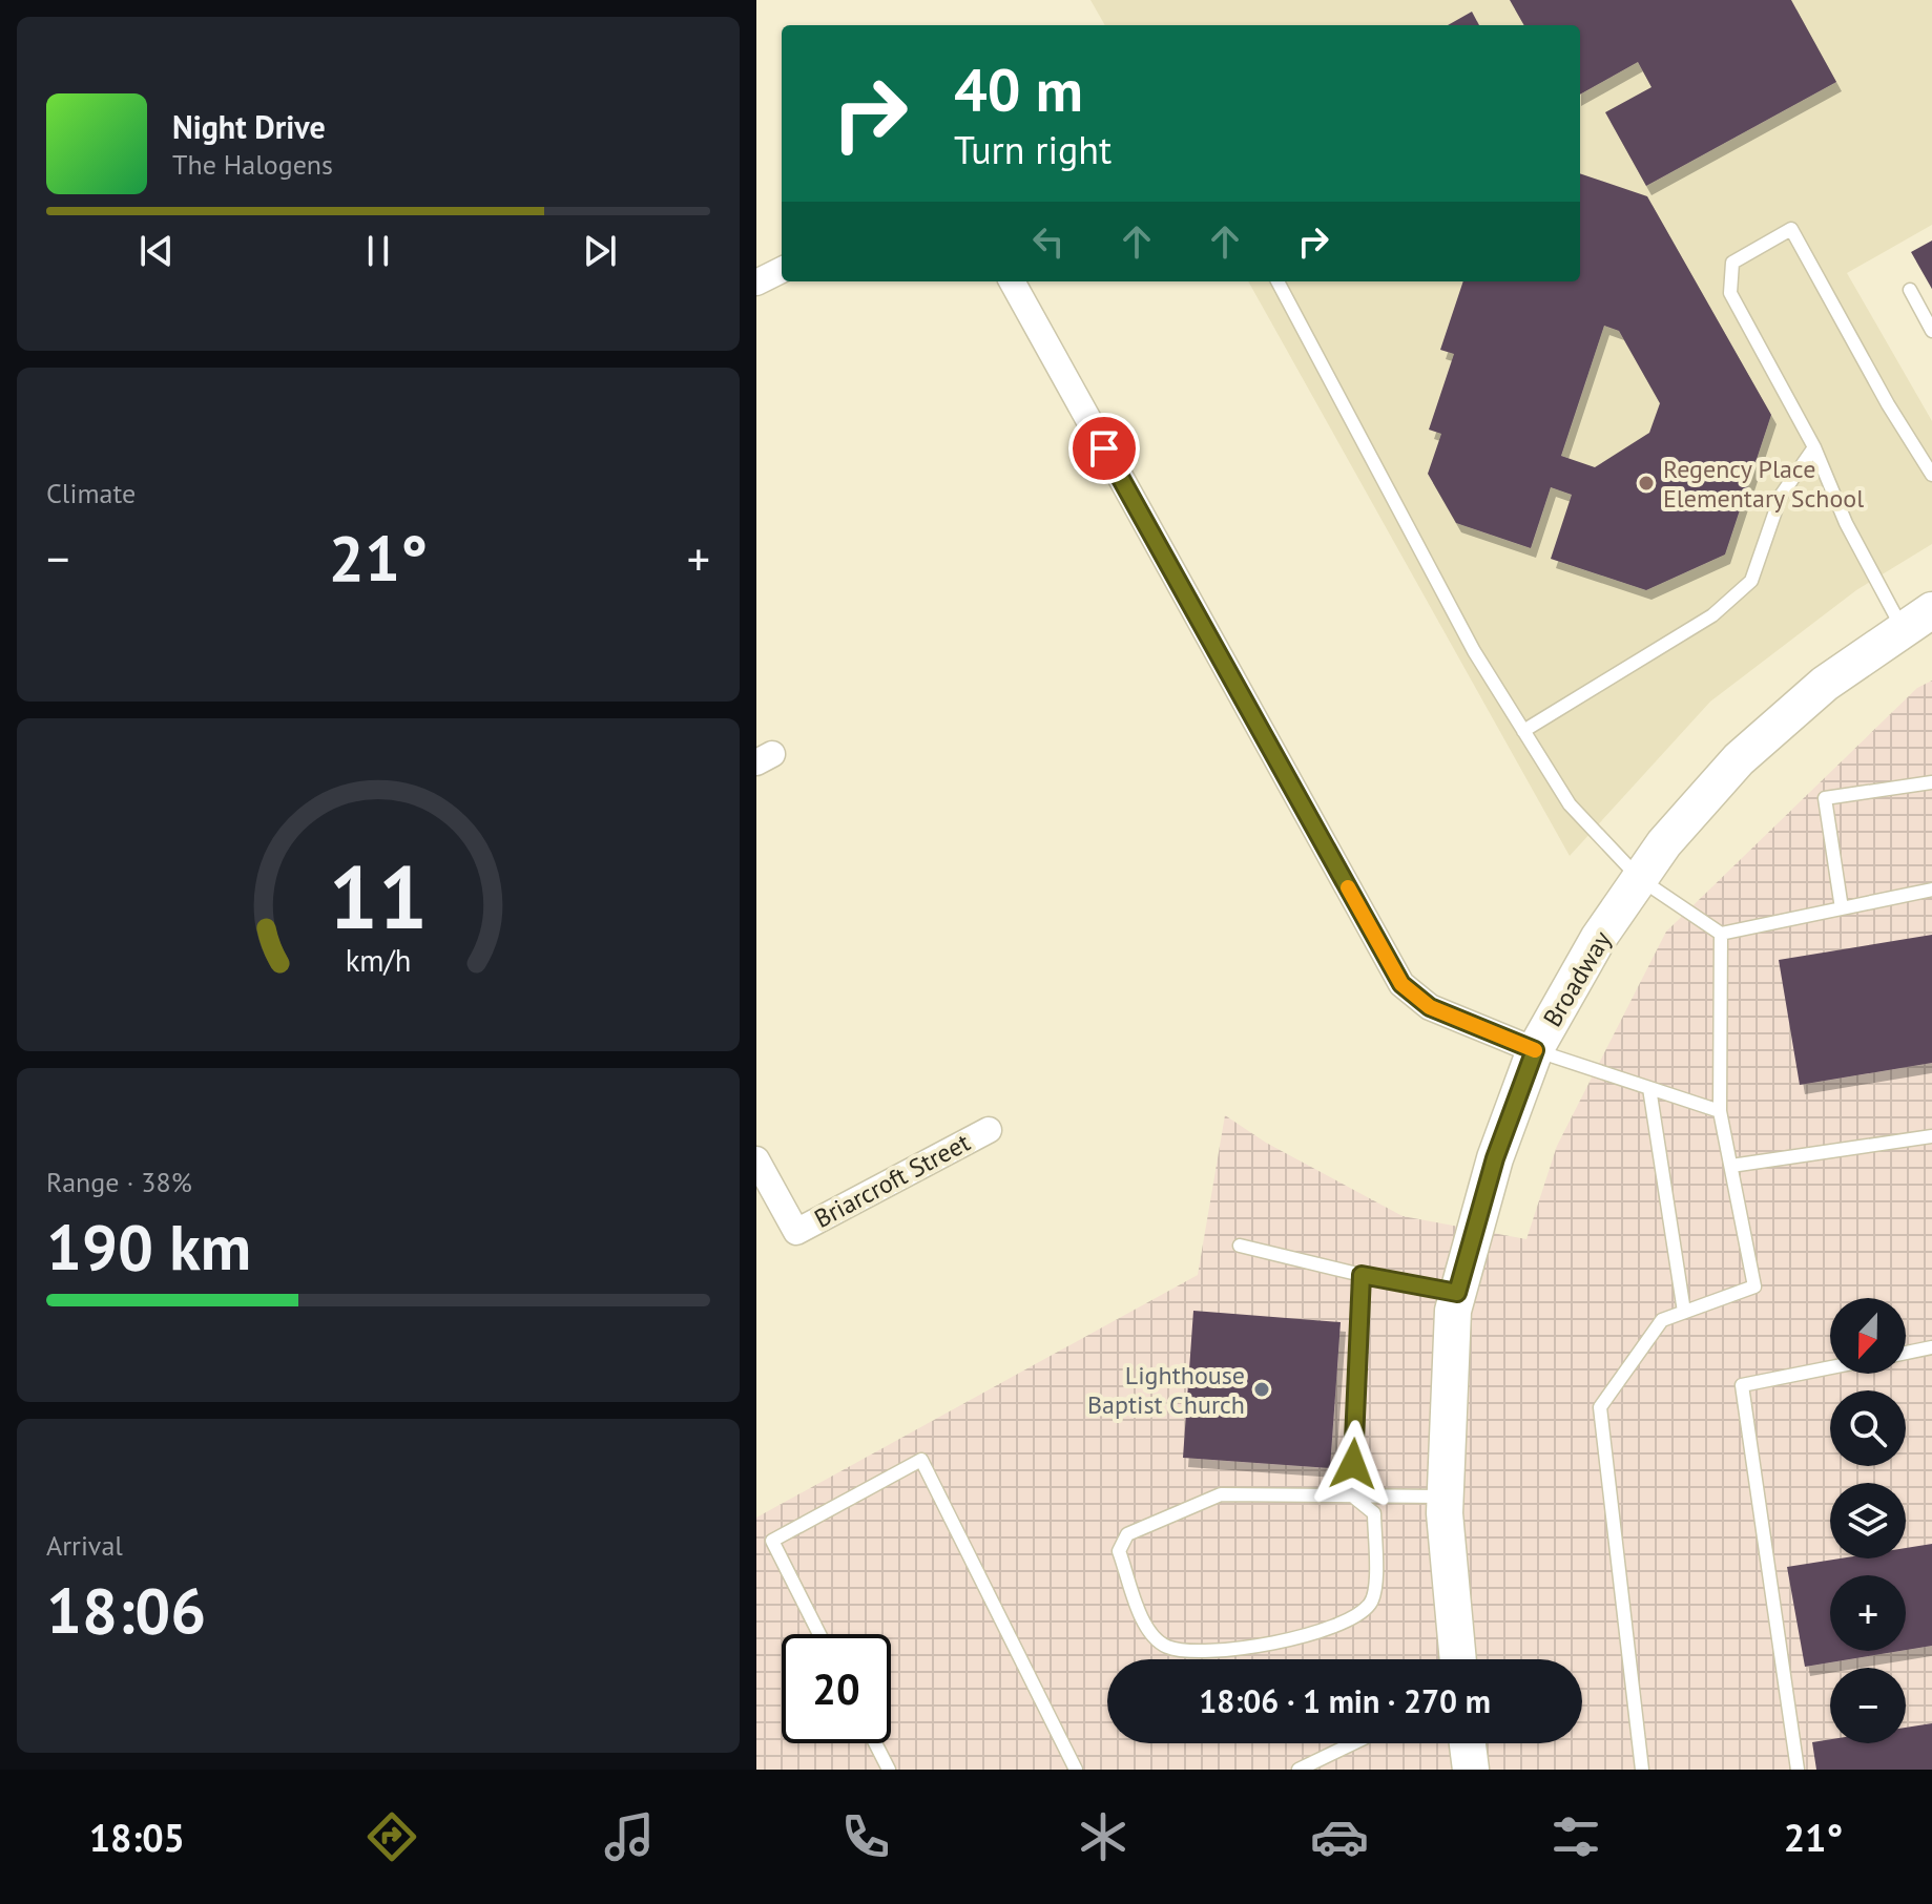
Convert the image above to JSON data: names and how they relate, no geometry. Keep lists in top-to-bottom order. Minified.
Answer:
{"streets":{"main road":["Broadway"],"street":["Briarcroft Street"]},"places":["Regency Place Elementary School","Lighthouse Baptist Church"],"north":"bottom","page":{"turn":["40 m","Turn right"],"song":["Night Drive","The Halogens"],"tile":["Climate",["Range · 38%","190 km"],["Arrival","18:06"]],"heat":["−","21°","+"],"map_buttons":["+","−"],"limit":"20","trip":"18:06 · 1 min · 270 m","tabs":["18:05","21°"],"gauge":["11","km/h"]}}
